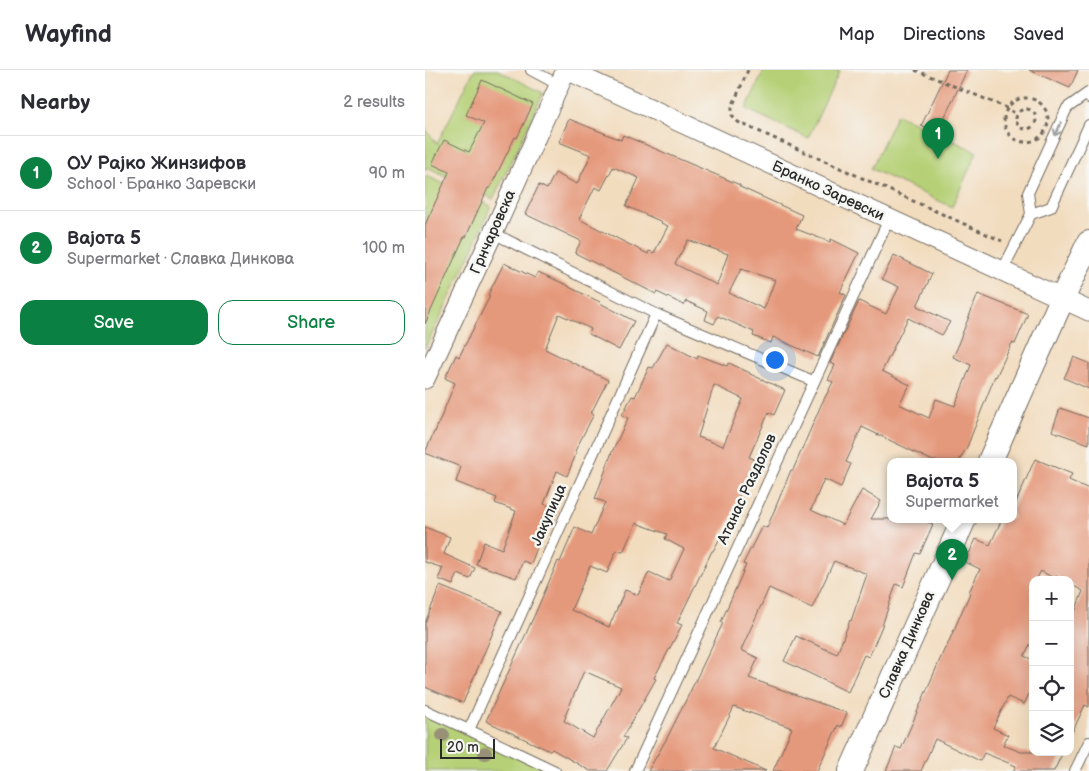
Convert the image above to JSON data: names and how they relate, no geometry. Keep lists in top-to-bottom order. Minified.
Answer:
{"streets":{"street":["Бранко Заревски","Грнчаровска","Славка Динкова"],"lane":["Атанас Раздолов","Јакупица"]},"crossings":[["Бранко Заревски","Грнчаровска"],["Бранко Заревски","Атанас Раздолов"]],"scale_bar":"20 m","page":{"header":"Wayfind","nav":["Map","Directions","Saved"],"heading":["Nearby","2 results"],"pins":["1","2"],"list":[{"mark":"1","name":"ОУ Рајко Жинзифов","note":"School · Бранко Заревски","value":"90 m"},{"mark":"2","name":"Вајота 5","note":"Supermarket · Славка Динкова","value":"100 m"}],"buttons":["Save","Share"],"popup":["Вајота 5","Supermarket"],"map_buttons":["+","−"],"scale":"20 m"}}
